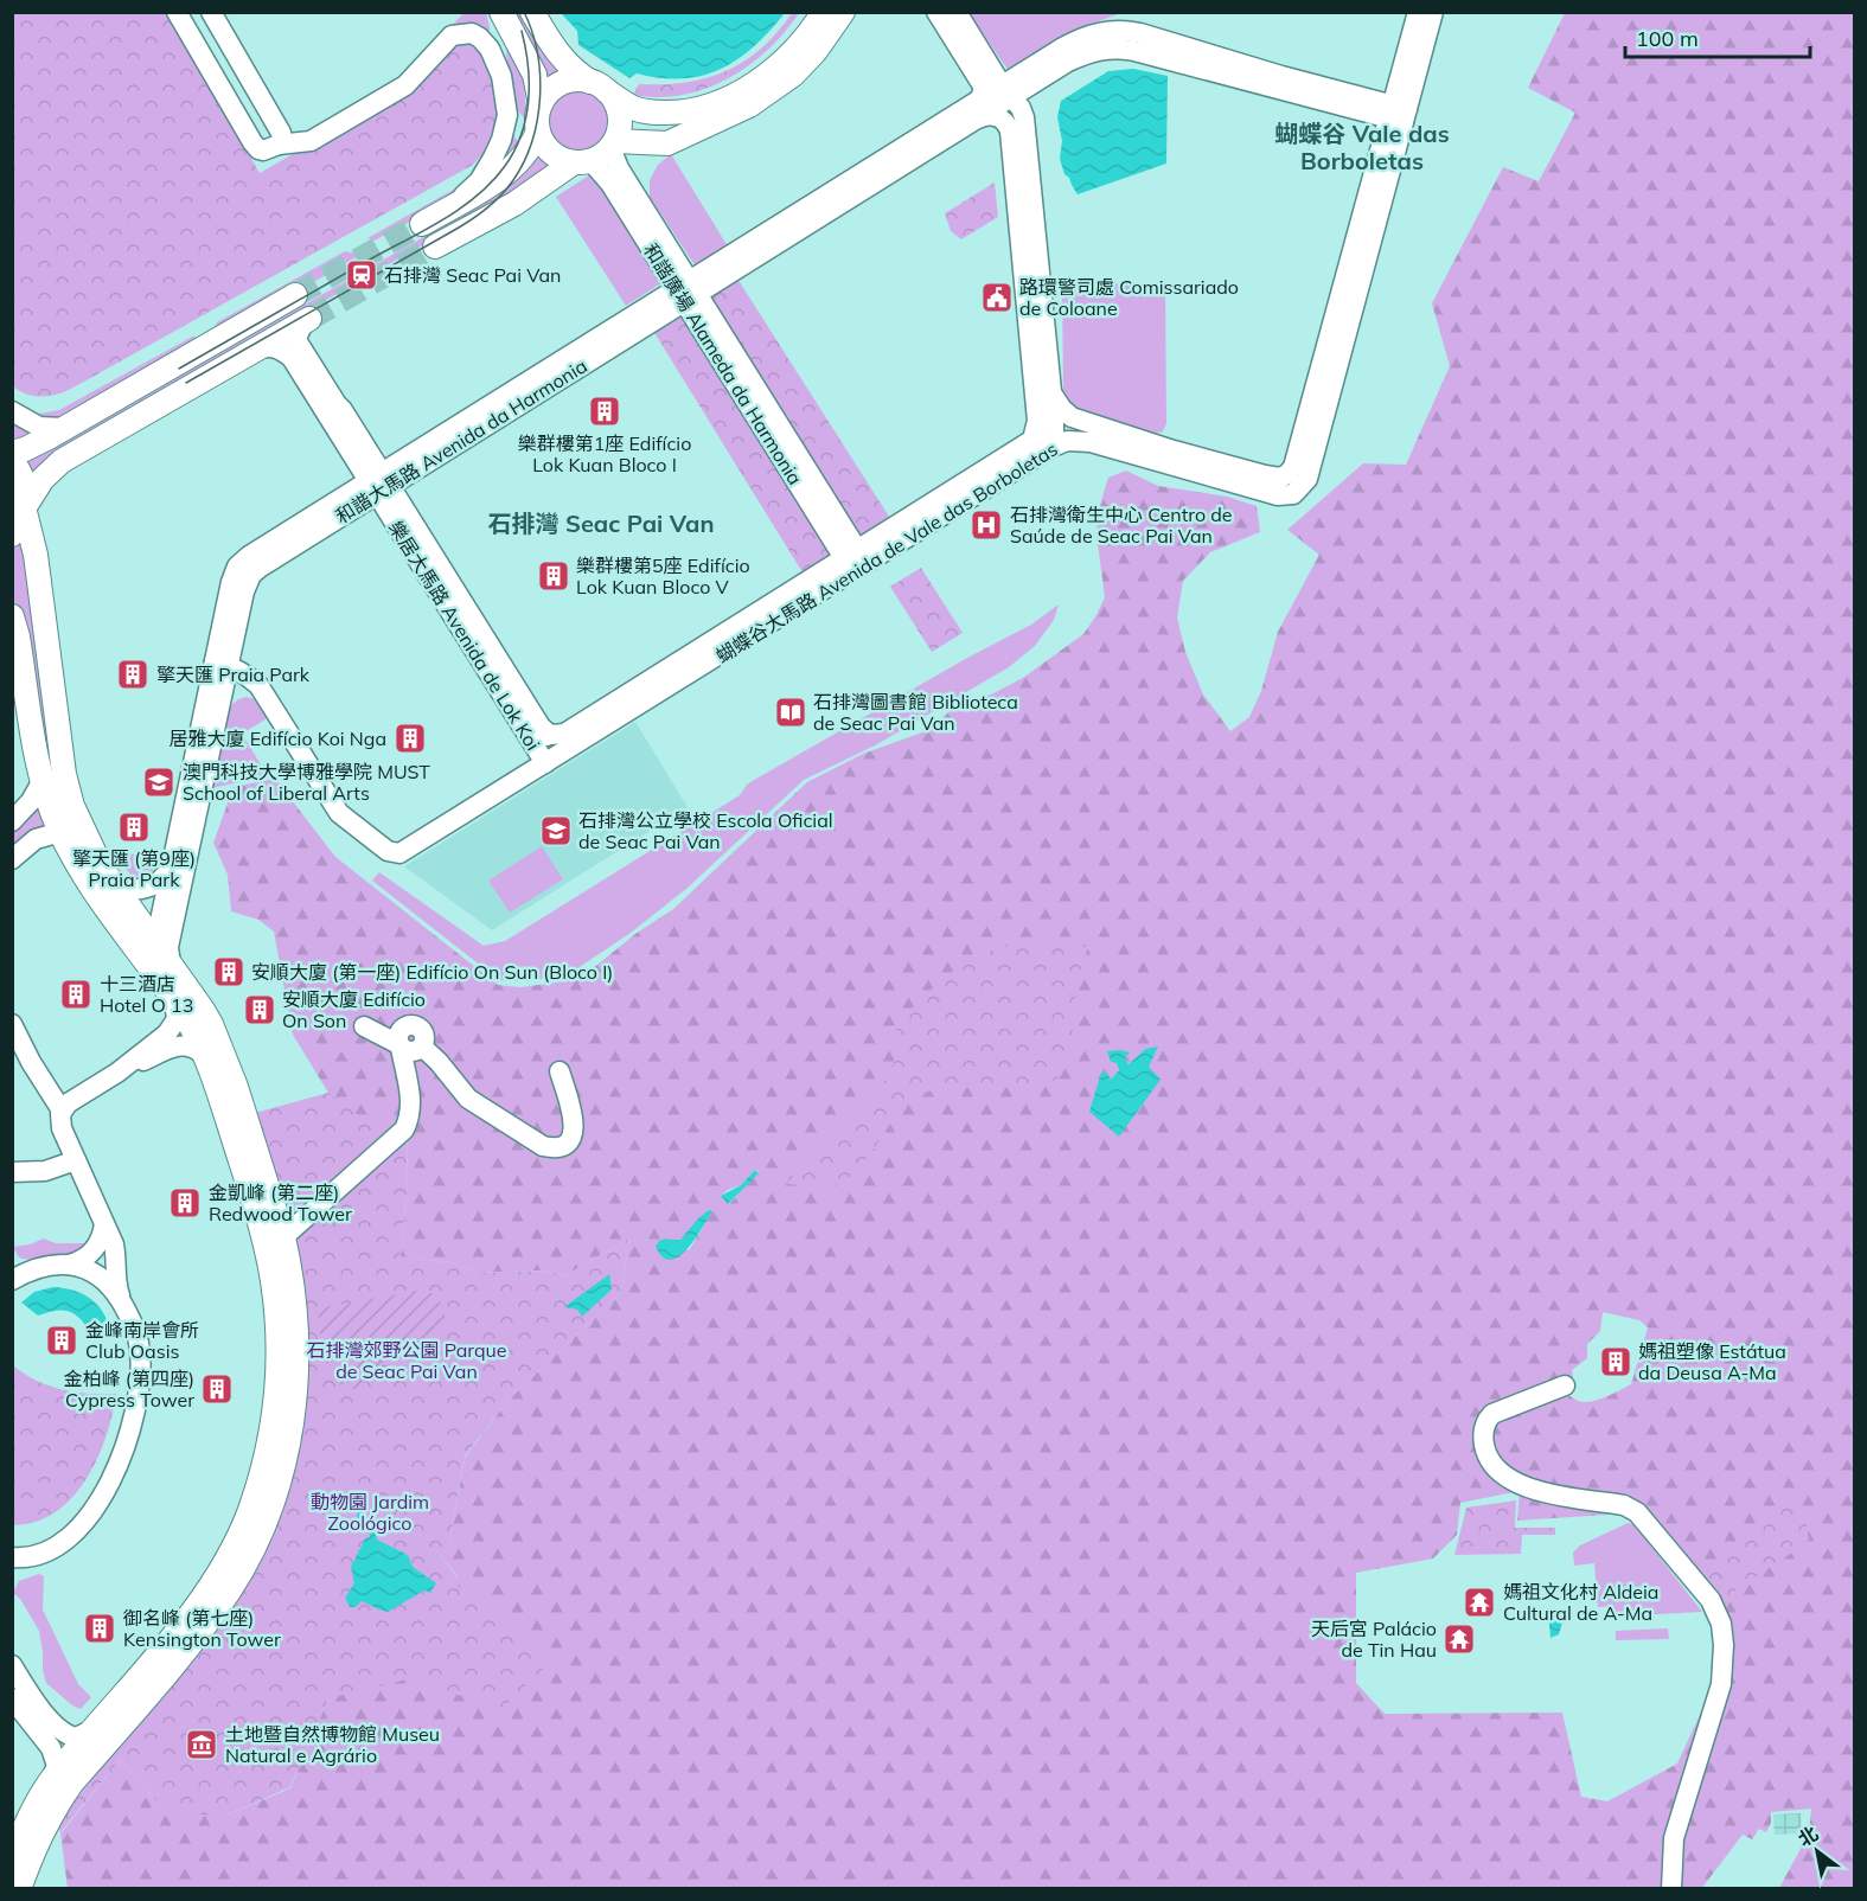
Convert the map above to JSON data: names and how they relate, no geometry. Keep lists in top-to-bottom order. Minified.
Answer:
{"streets":{"street":["和諧廣場 Alameda da Harmonia","和諧大馬路 Avenida da Harmonia","蝴蝶谷大馬路 Avenida de Vale das Borboletas","樂居大馬路 Avenida de Lok Koi"]},"crossings":[["和諧廣場 Alameda da Harmonia","和諧大馬路 Avenida da Harmonia"],["和諧廣場 Alameda da Harmonia","蝴蝶谷大馬路 Avenida de Vale das Borboletas"],["和諧大馬路 Avenida da Harmonia","蝴蝶谷大馬路 Avenida de Vale das Borboletas"],["和諧大馬路 Avenida da Harmonia","樂居大馬路 Avenida de Lok Koi"],["蝴蝶谷大馬路 Avenida de Vale das Borboletas","樂居大馬路 Avenida de Lok Koi"]],"districts":["蝴蝶谷 Vale das Borboletas","石排灣 Seac Pai Van"],"parks":["石排灣郊野公園 Parque de Seac Pai Van","動物園 Jardim Zoológico"],"places":{"station":["石排灣 Seac Pai Van"],"public building":["路環警司處 Comissariado de Coloane"],"building":["樂群樓第1座 Edifício Lok Kuan Bloco I","樂群樓第5座 Edifício Lok Kuan Bloco V","擎天匯 Praia Park","居雅大廈 Edifício Koi Nga","擎天匯 (第9座) Praia Park","安順大廈 (第一座) Edifício On Sun (Bloco I)","十三酒店 Hotel O 13","安順大廈 Edifício On Son","金凱峰 (第二座) Redwood Tower","金峰南岸會所 Club Oasis","媽祖塑像 Estátua da Deusa A-Ma","金柏峰 (第四座) Cypress Tower","御名峰 (第七座) Kensington Tower"],"hospital":["石排灣衛生中心 Centro de Saúde de Seac Pai Van"],"library":["石排灣圖書館 Biblioteca de Seac Pai Van"],"school or university":["澳門科技大學博雅學院 MUST School of Liberal Arts","石排灣公立學校 Escola Oficial de Seac Pai Van"],"temple":["媽祖文化村 Aldeia Cultural de A-Ma","天后宮 Palácio de Tin Hau"],"museum":["土地暨自然博物館 Museu Natural e Agrário"]},"scale_bar":"100 m","north":"top left"}
